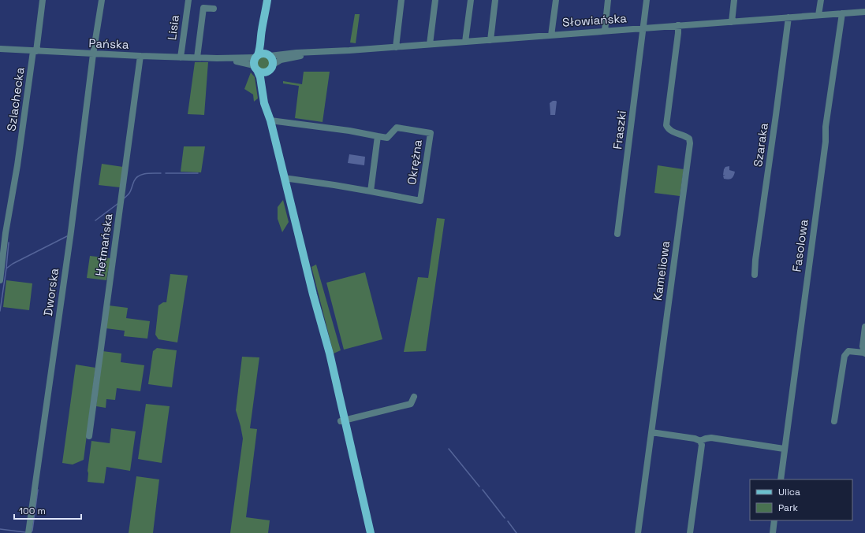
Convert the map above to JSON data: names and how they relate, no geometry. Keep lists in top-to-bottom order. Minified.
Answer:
{"streets":{"street":["Słowiańska","Lisia","Pańska","Szlachecka","Fraszki","Szaraka","Okrężna","Hetmańska","Fasolowa","Kameliowa","Dworska"]},"crossings":[["Słowiańska","Fraszki"],["Słowiańska","Szaraka"],["Słowiańska","Fasolowa"],["Słowiańska","Kameliowa"],["Lisia","Pańska"],["Pańska","Szlachecka"],["Pańska","Hetmańska"],["Pańska","Dworska"]],"legend":["Ulica","Park"],"scale_bar":"100 m"}
